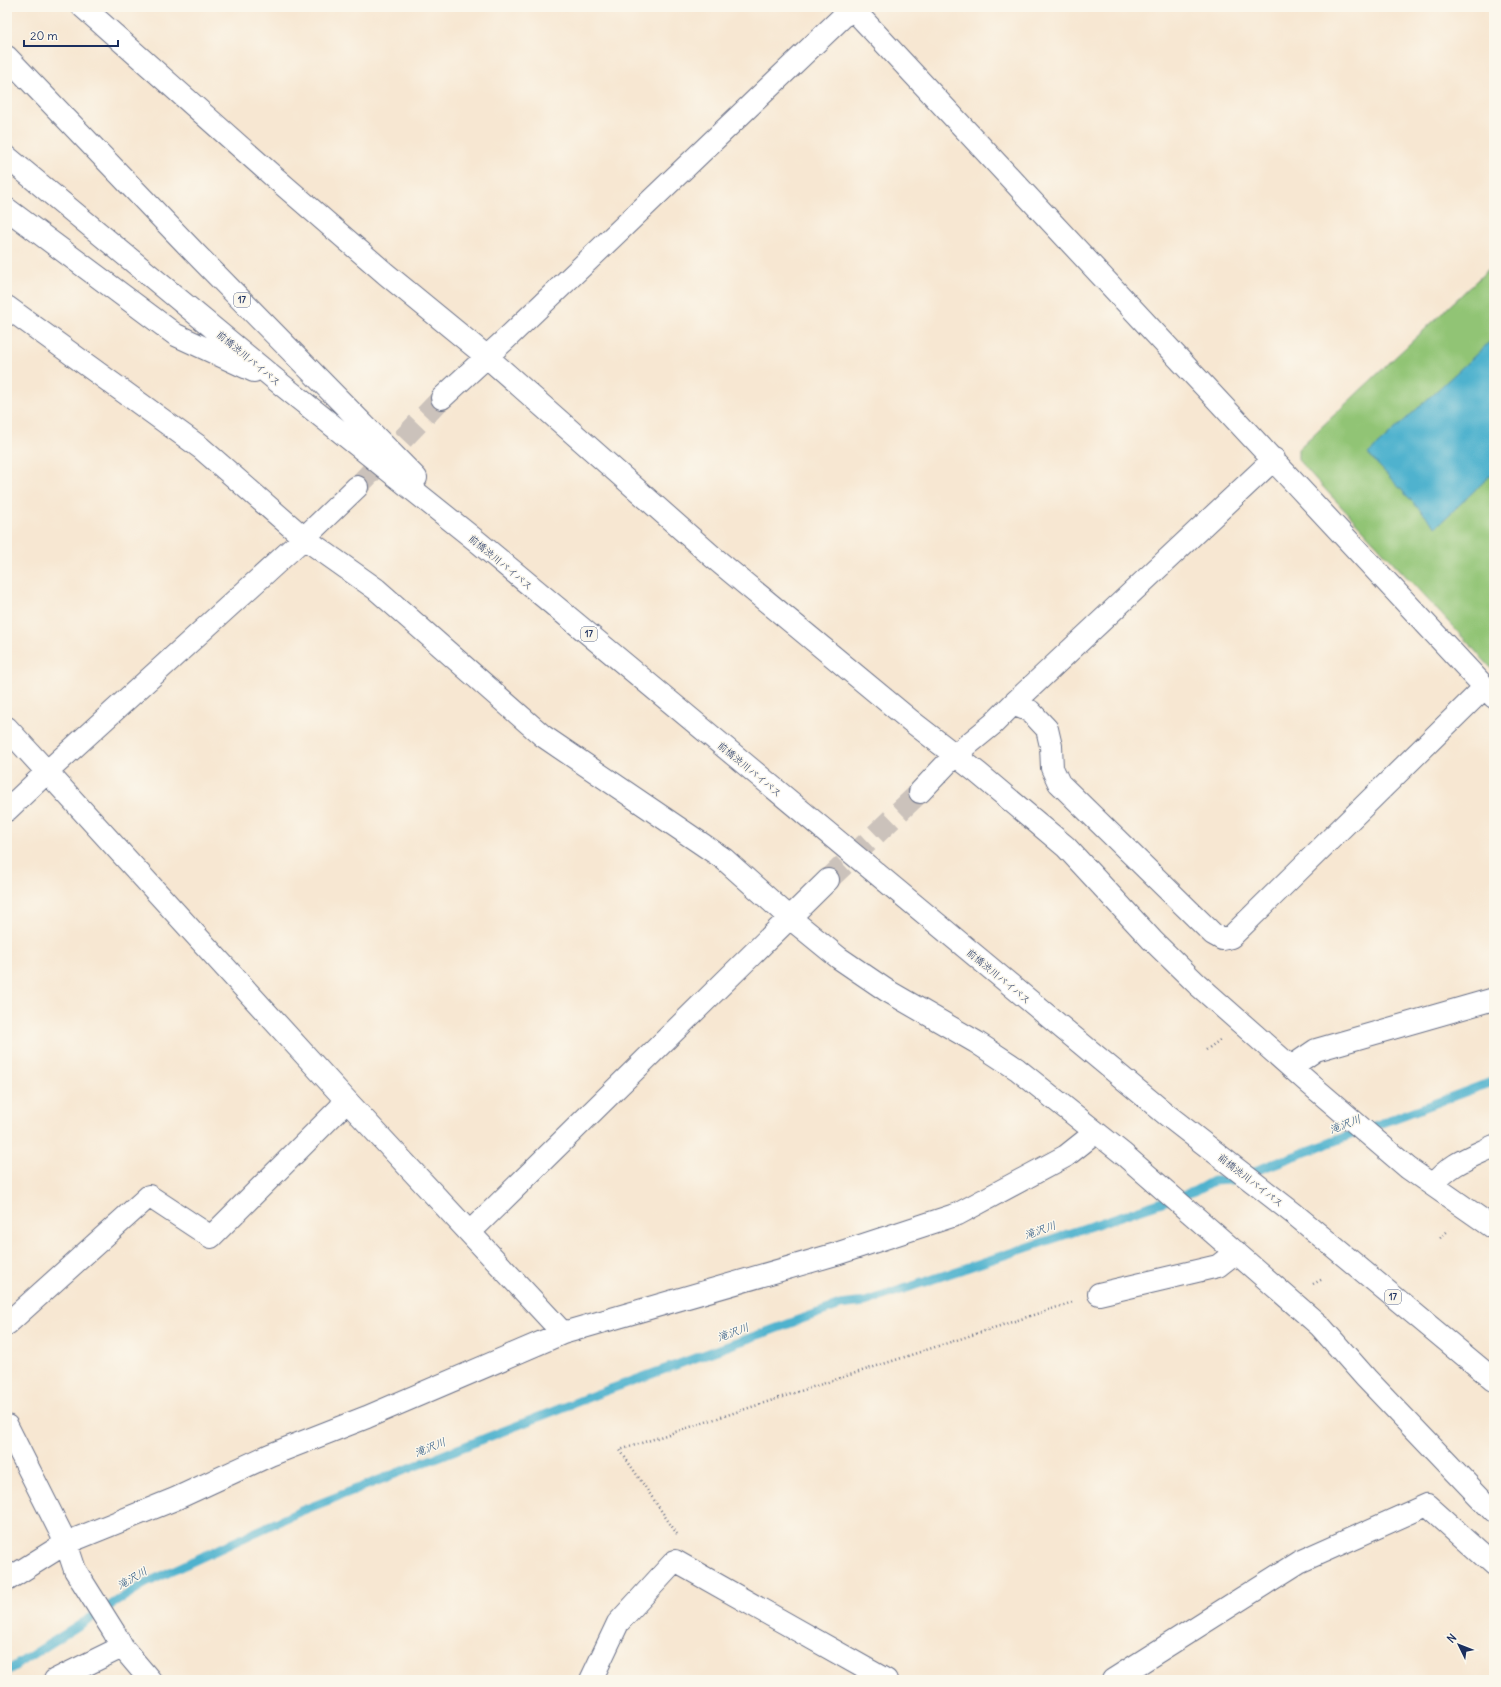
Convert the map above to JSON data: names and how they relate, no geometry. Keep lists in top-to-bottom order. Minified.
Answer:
{"streets":{"main road":["17","前橋渋川バイパス"]},"crossings":[["17","前橋渋川バイパス"]],"water":["滝沢川"],"scale_bar":"20 m","north":"top left"}
